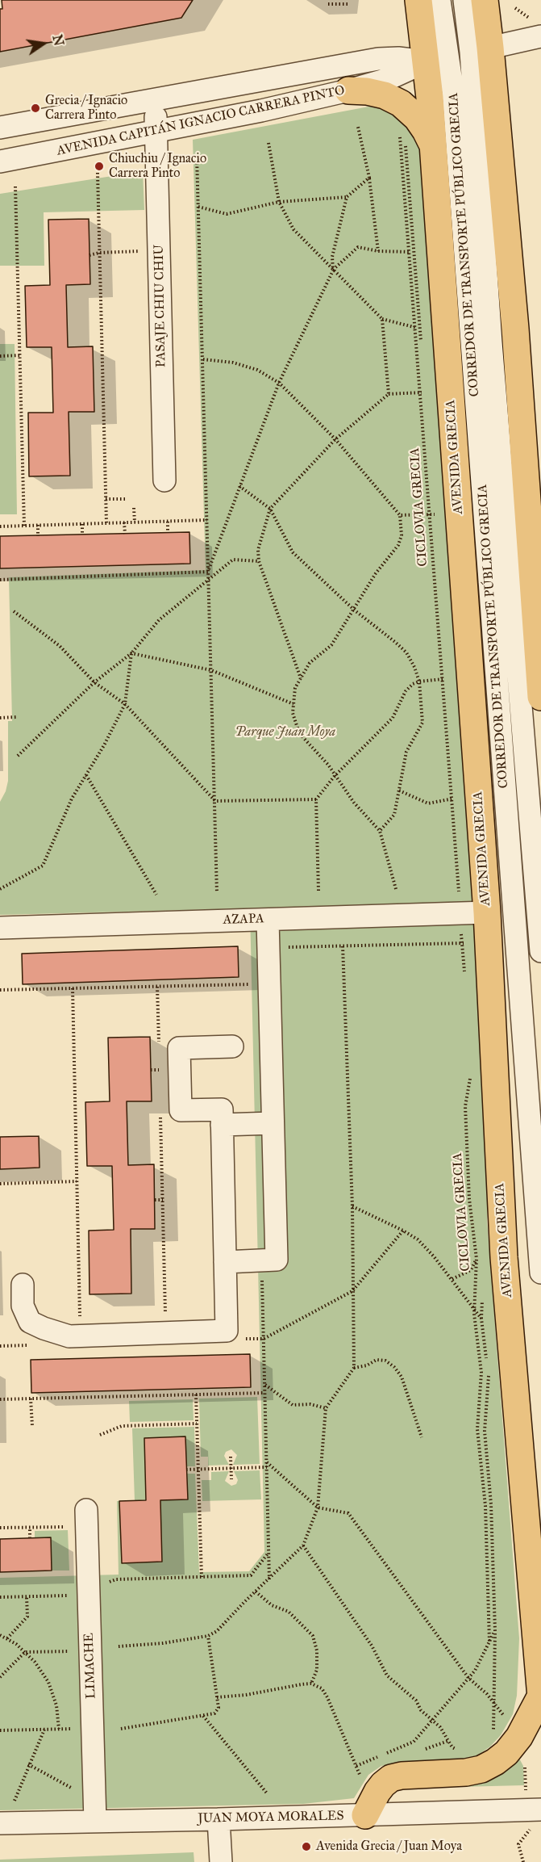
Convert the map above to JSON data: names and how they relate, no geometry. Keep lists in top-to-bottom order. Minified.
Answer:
{"streets":{"main road":["AVENIDA GRECIA"],"street":["AVENIDA CAPITÁN IGNACIO CARRERA PINTO","CORREDOR DE TRANSPORTE PÚBLICO GRECIA","PASAJE CHIU CHIU","AZAPA","LIMACHE","JUAN MOYA MORALES"],"path":["CICLOVIA GRECIA"]},"crossings":[["AVENIDA CAPITÁN IGNACIO CARRERA PINTO","CORREDOR DE TRANSPORTE PÚBLICO GRECIA"],["AVENIDA CAPITÁN IGNACIO CARRERA PINTO","PASAJE CHIU CHIU"],["AVENIDA CAPITÁN IGNACIO CARRERA PINTO","AVENIDA GRECIA"],["CORREDOR DE TRANSPORTE PÚBLICO GRECIA","AVENIDA GRECIA"],["AVENIDA GRECIA","AZAPA"],["LIMACHE","JUAN MOYA MORALES"]],"parks":["Parque Juan Moya"],"places":["Grecia / Ignacio Carrera Pinto","Chiuchiu / Ignacio Carrera Pinto","Avenida Grecia / Juan Moya"],"north":"right"}
